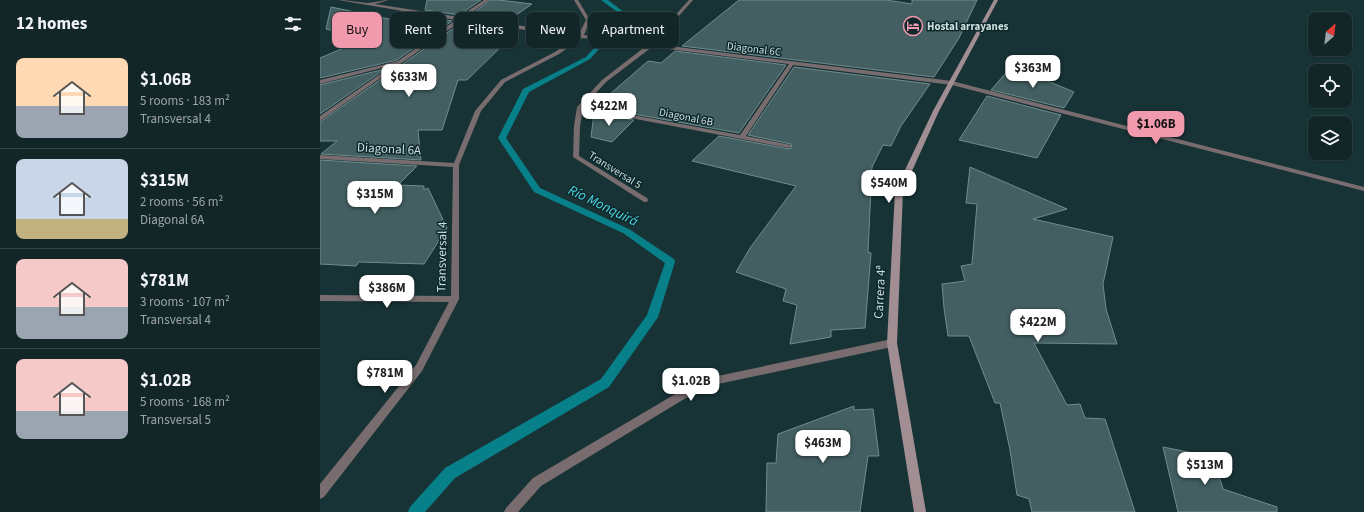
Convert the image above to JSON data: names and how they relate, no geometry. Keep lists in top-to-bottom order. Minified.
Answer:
{"streets":{"street":["Diagonal 6C","Diagonal 6B","Diagonal 6A","Transversal 5","Transversal 4","Carrera 4ª"]},"crossings":[["Diagonal 6C","Transversal 4"],["Diagonal 6C","Carrera 4ª"],["Diagonal 6B","Transversal 5"],["Diagonal 6A","Transversal 4"]],"water":["Río Monquirá"],"places":{"hotel":["Hostal arrayanes"]},"north":"top right","page":{"heading":"12 homes","chip":["Buy","Rent","Filters","New","Apartment"],"list":[{"name":"$1.06B","note":"5 rooms · 183 m² · Transversal 4"},{"name":"$315M","note":"2 rooms · 56 m² · Diagonal 6A"},{"name":"$781M","note":"3 rooms · 107 m² · Transversal 4"},{"name":"$1.02B","note":"5 rooms · 168 m² · Transversal 5"}],"price":["$363M","$633M","$422M","$1.06B","$540M","$315M","$386M","$422M","$781M","$1.02B","$463M","$513M"]}}
